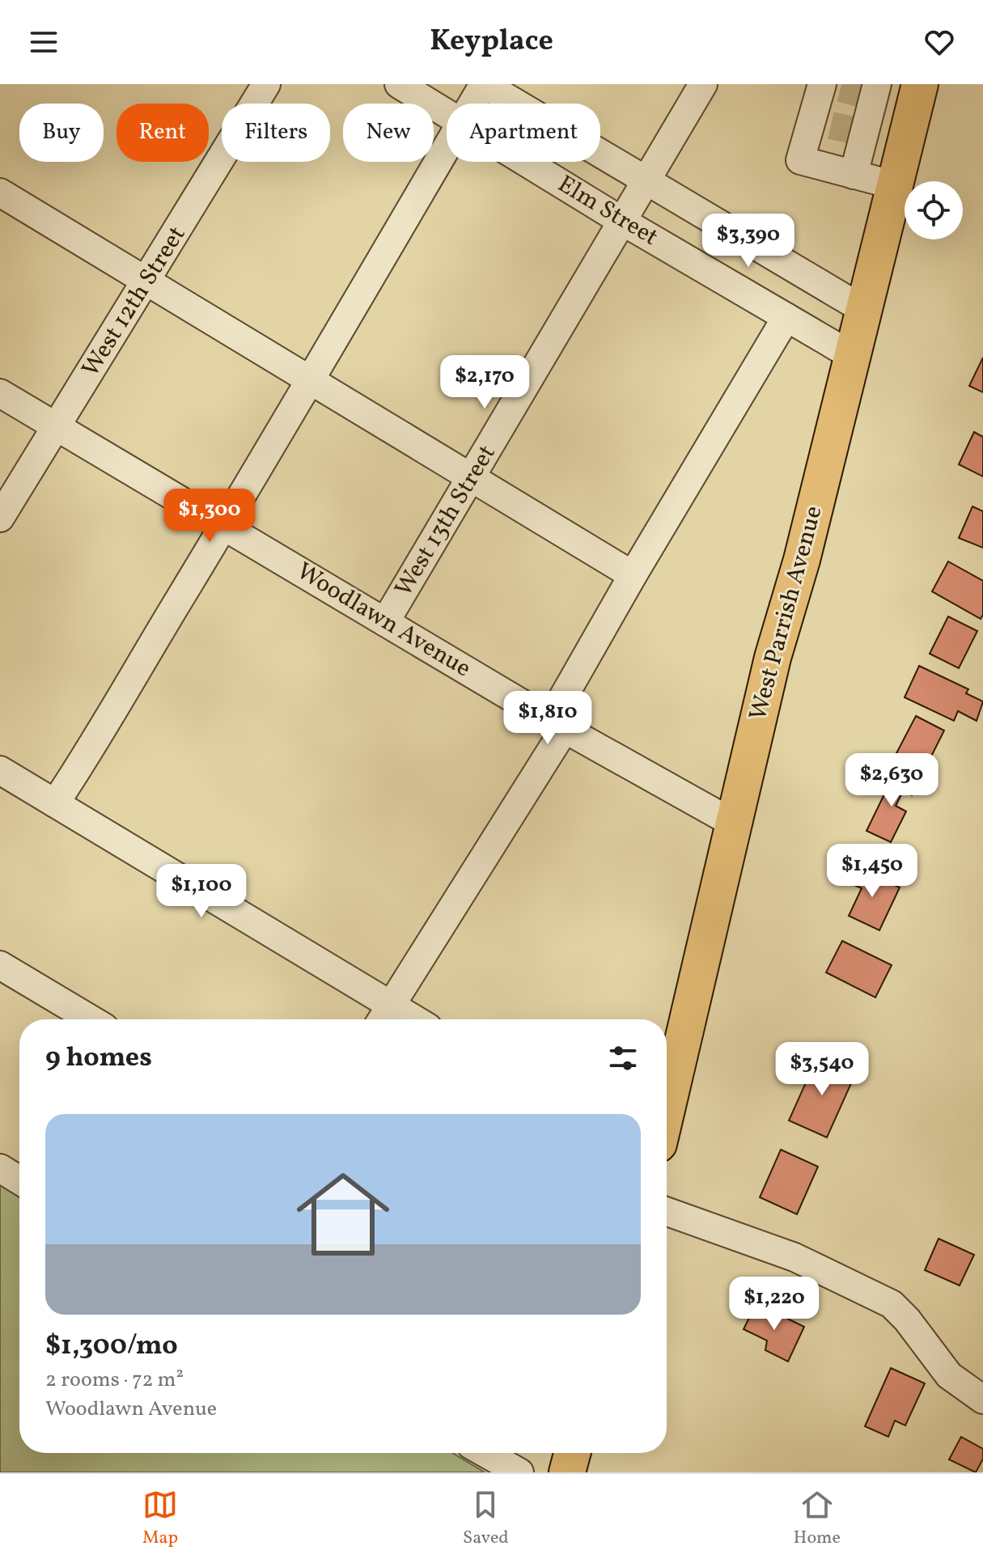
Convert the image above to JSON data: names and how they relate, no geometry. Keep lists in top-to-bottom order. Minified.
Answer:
{"streets":{"main road":["West Parrish Avenue"],"street":["Elm Street","West 12th Street","West 13th Street","Woodlawn Avenue"]},"crossings":[["Elm Street","West 13th Street"],["Elm Street","West Parrish Avenue"],["West 12th Street","Woodlawn Avenue"],["West 13th Street","Woodlawn Avenue"],["West Parrish Avenue","Woodlawn Avenue"]],"page":{"header":"Keyplace","chip":["Buy","Rent","Filters","New","Apartment"],"price":["$3,390","$2,170","$1,300","$1,810","$2,630","$1,450","$1,100","$3,540","$1,220"],"heading":"9 homes","list":[{"name":"$1,300/mo","note":"2 rooms · 72 m² · Woodlawn Avenue"}],"tabs":["Map","Saved","Home"]}}
